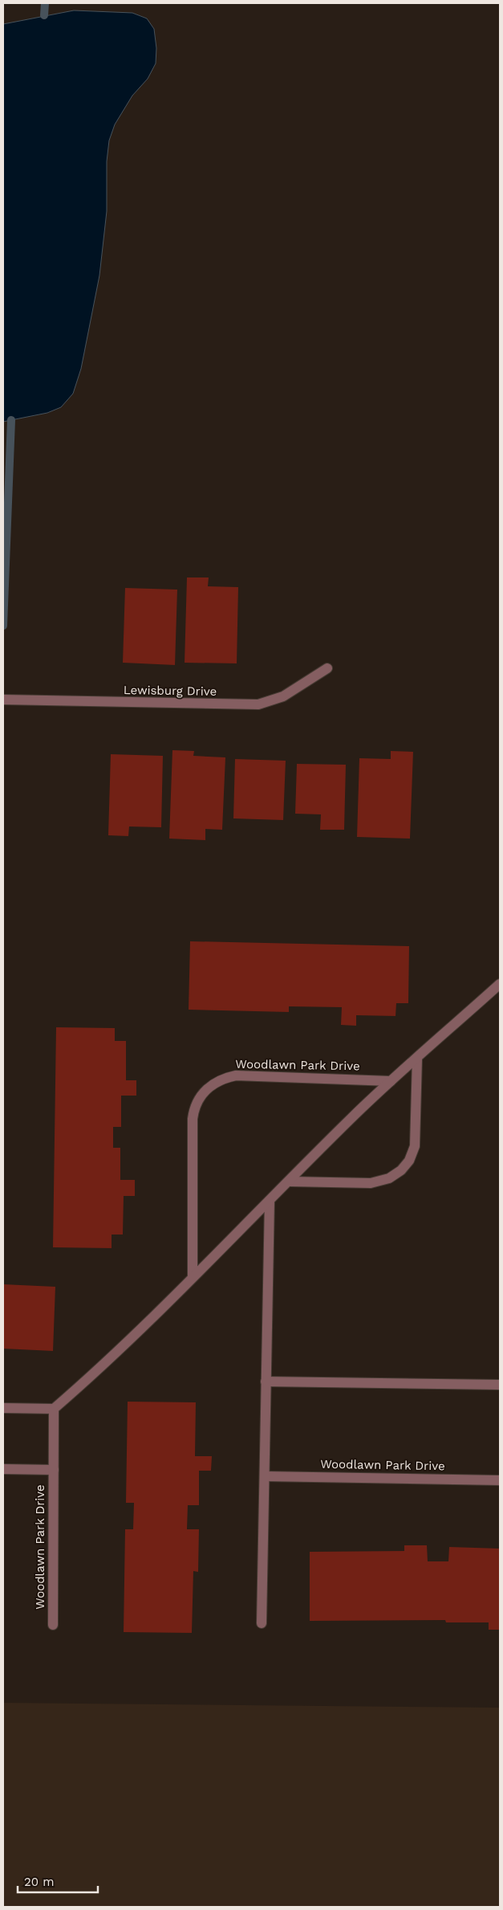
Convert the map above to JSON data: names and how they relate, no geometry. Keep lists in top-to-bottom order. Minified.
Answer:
{"streets":{"street":["Lewisburg Drive","Woodlawn Park Drive"]},"scale_bar":"20 m"}
